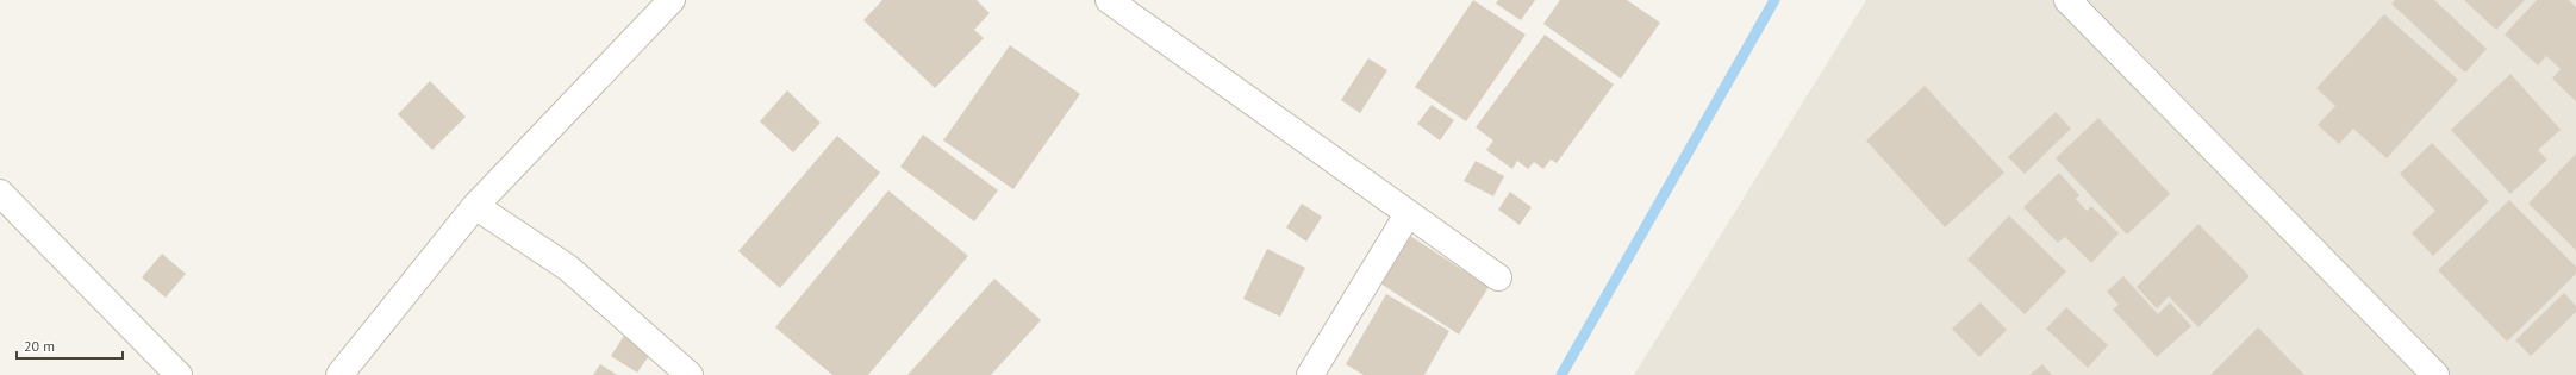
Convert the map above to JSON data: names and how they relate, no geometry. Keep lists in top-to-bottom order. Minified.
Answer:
{"scale_bar":"20 m"}
